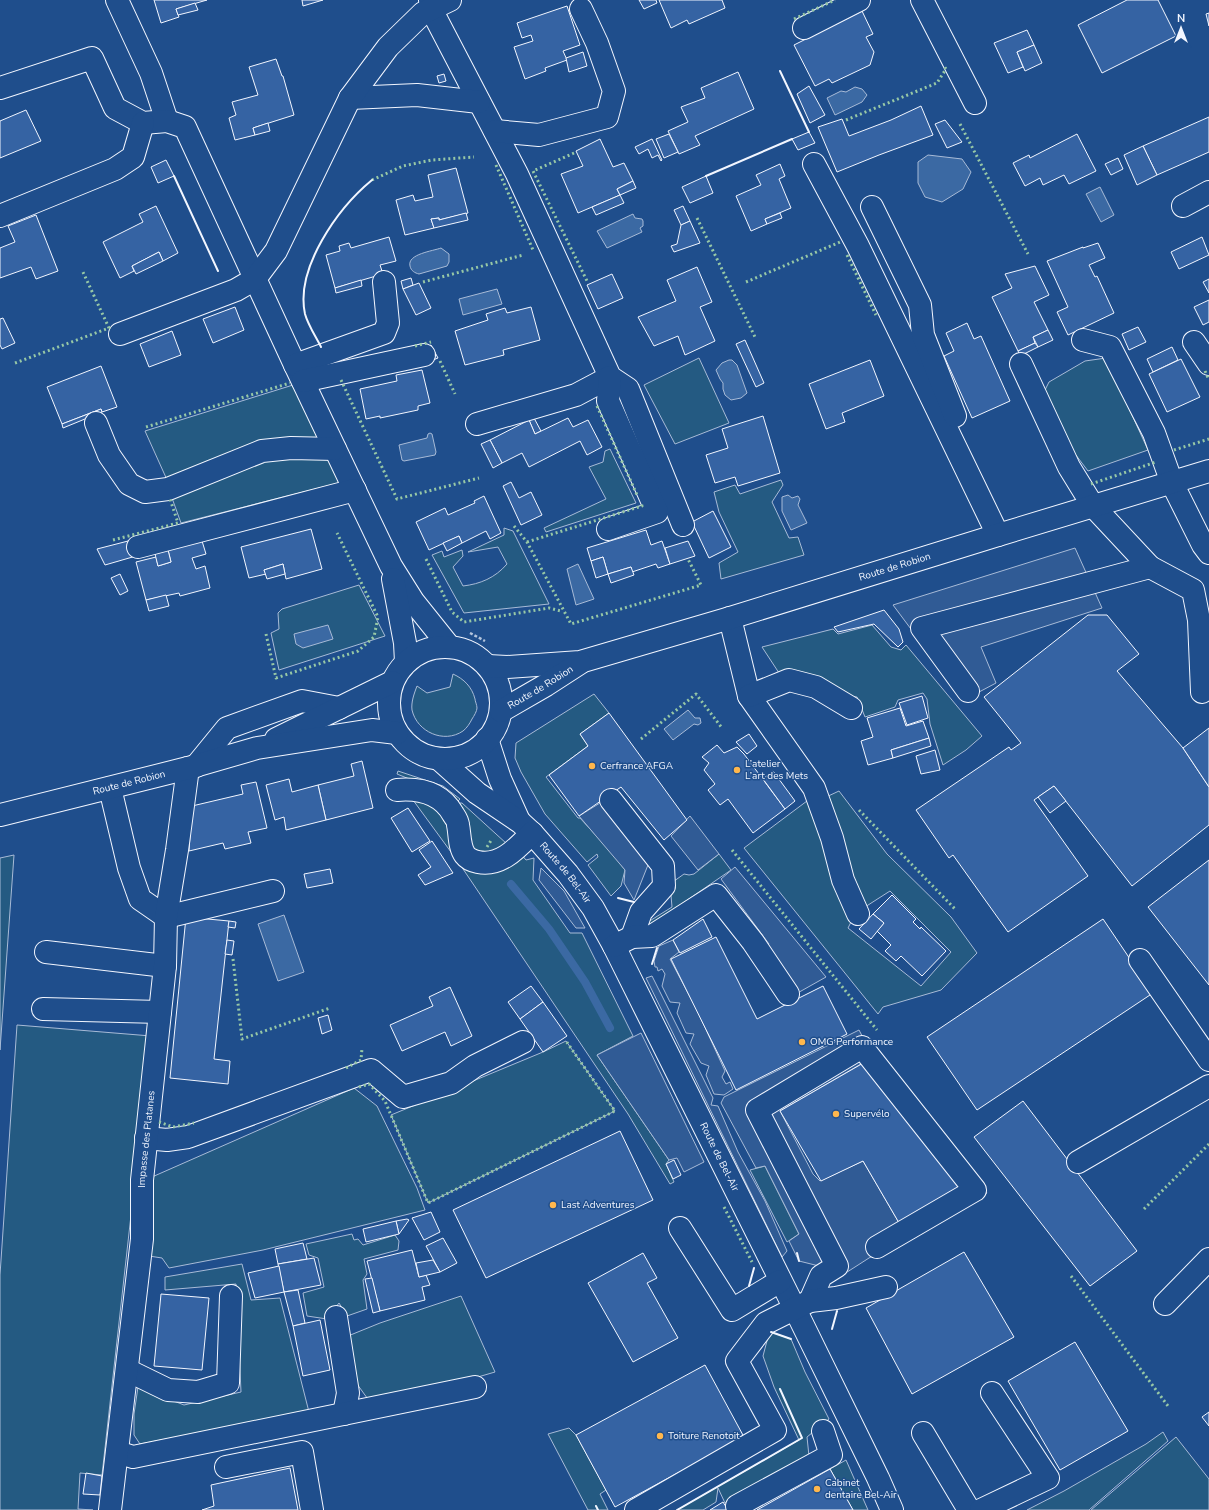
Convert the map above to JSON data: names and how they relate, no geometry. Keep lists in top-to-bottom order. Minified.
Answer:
{"streets":{"street":["Route de Robion","Route de Bel-Air","Impasse des Platanes"]},"crossings":[["Route de Robion","Route de Bel-Air"],["Route de Robion","Impasse des Platanes"]],"places":["Cerfrance AFGA","L’atelier L’art des Mets","OMG Performance","Supervélo","Last Adventures","Toiture Renotoit","Cabinet dentaire Bel-Air"],"north":"top"}
